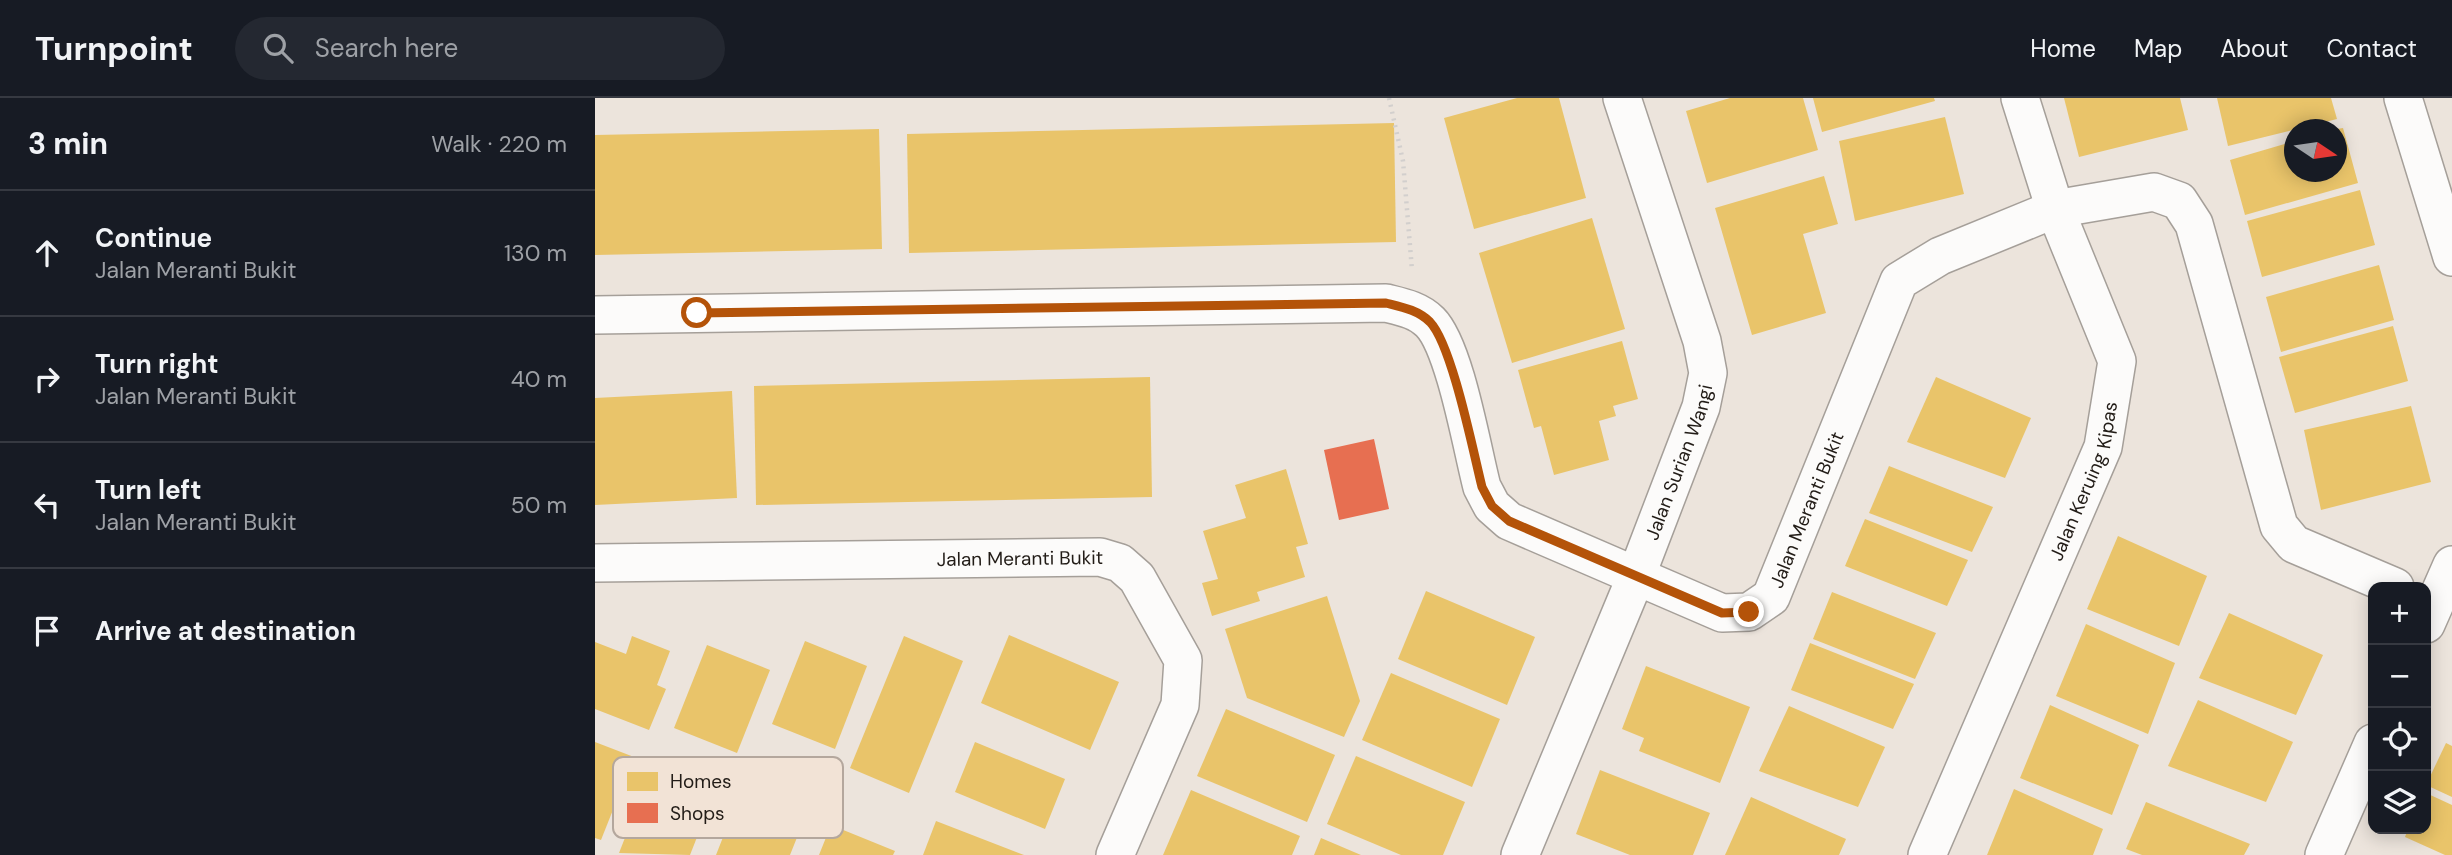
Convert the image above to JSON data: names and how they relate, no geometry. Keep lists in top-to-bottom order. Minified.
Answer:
{"streets":{"street":["Jalan Surian Wangi","Jalan Keruing Kipas","Jalan Meranti Bukit"]},"crossings":[["Jalan Surian Wangi","Jalan Meranti Bukit"],["Jalan Keruing Kipas","Jalan Meranti Bukit"]],"legend":["Homes","Shops"],"north":"right","page":{"header":"Turnpoint","search":"Search here","nav":["Home","Map","About","Contact"],"heading":["3 min","Walk · 220 m"],"list":[["Continue","Jalan Meranti Bukit","130 m"],["Turn right","Jalan Meranti Bukit","40 m"],["Turn left","Jalan Meranti Bukit","50 m"],"Arrive at destination"],"map_buttons":["+","−"]}}
